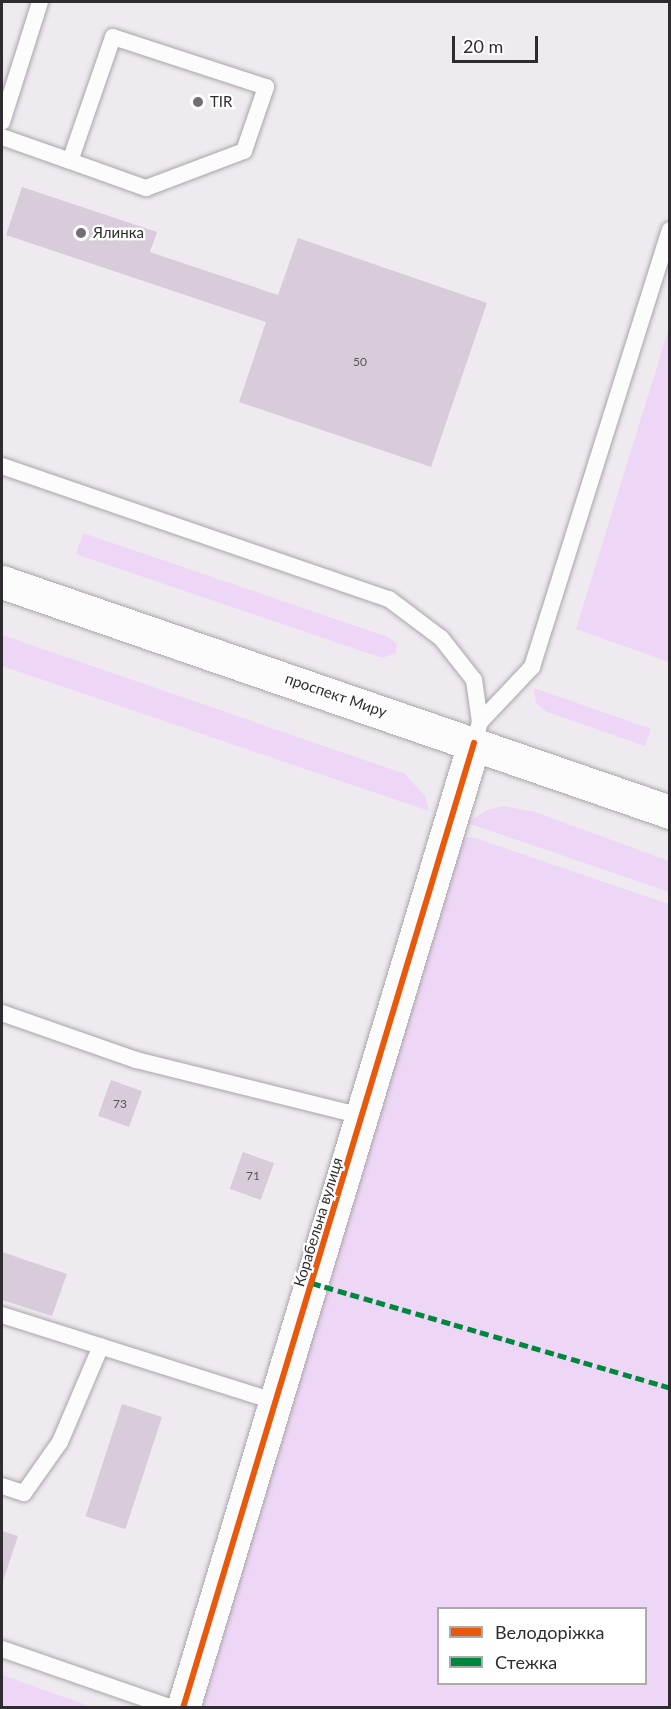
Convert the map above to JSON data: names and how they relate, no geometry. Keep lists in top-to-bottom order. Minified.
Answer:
{"streets":{"street":["проспект Миру","Корабельна вулиця"]},"crossings":[["проспект Миру","Корабельна вулиця"]],"places":["TIR","Ялинка"],"house_numbers":["50","73","71"],"legend":["Велодоріжка","Стежка"],"scale_bar":"20 m"}
